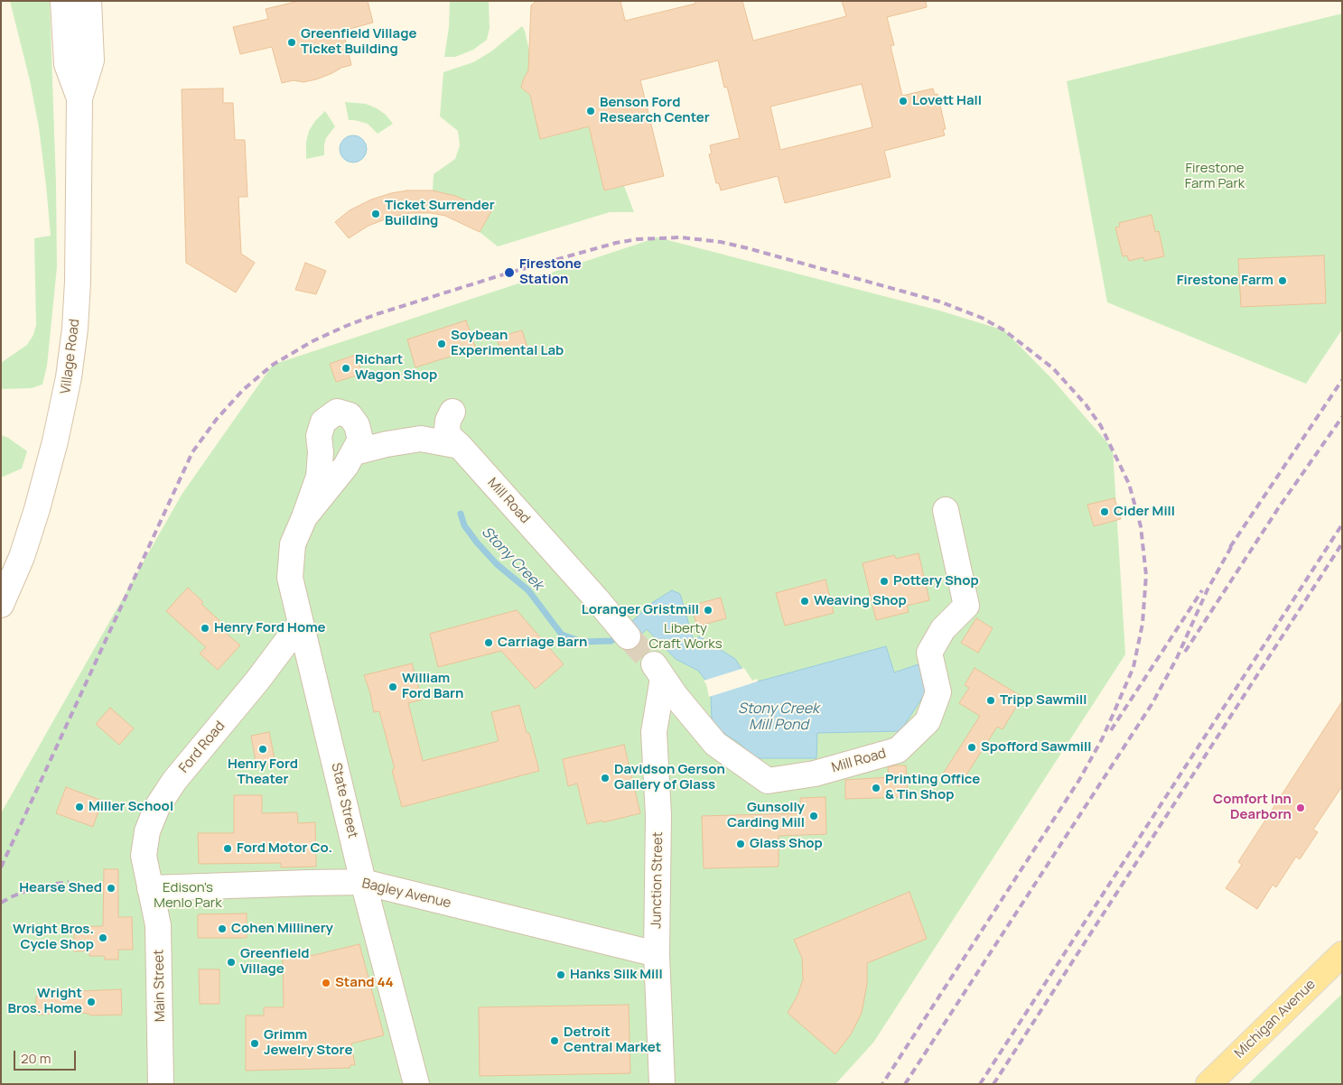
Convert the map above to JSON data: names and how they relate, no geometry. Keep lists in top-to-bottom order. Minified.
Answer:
{"streets":{"main road":["Michigan Avenue"],"street":["Village Road","Mill Road","Ford Road","State Street","Junction Street","Bagley Avenue","Main Street"]},"crossings":[["Mill Road","Junction Street"],["Ford Road","State Street"],["Ford Road","Bagley Avenue"],["Ford Road","Main Street"],["State Street","Bagley Avenue"],["Junction Street","Bagley Avenue"],["Bagley Avenue","Main Street"]],"water":["Stony Creek","Stony Creek Mill Pond"],"parks":["Firestone Farm Park","Liberty Craft Works","Edison's Menlo Park"],"places":["Greenfield Village Ticket Building","Lovett Hall","Benson Ford Research Center","Ticket Surrender Building","Firestone Station","Firestone Farm","Soybean Experimental Lab","Richart Wagon Shop","Cider Mill","Pottery Shop","Weaving Shop","Loranger Gristmill","Henry Ford Home","Carriage Barn","William Ford Barn","Tripp Sawmill","Spofford Sawmill","Henry Ford Theater","Davidson Gerson Gallery of Glass","Printing Office & Tin Shop","Miller School","Comfort Inn Dearborn","Gunsolly Carding Mill","Glass Shop","Ford Motor Co.","Hearse Shed","Cohen Millinery","Wright Bros. Cycle Shop","Greenfield Village","Hanks Silk Mill","Stand 44","Wright Bros. Home","Detroit Central Market","Grimm Jewelry Store"],"scale_bar":"20 m"}
